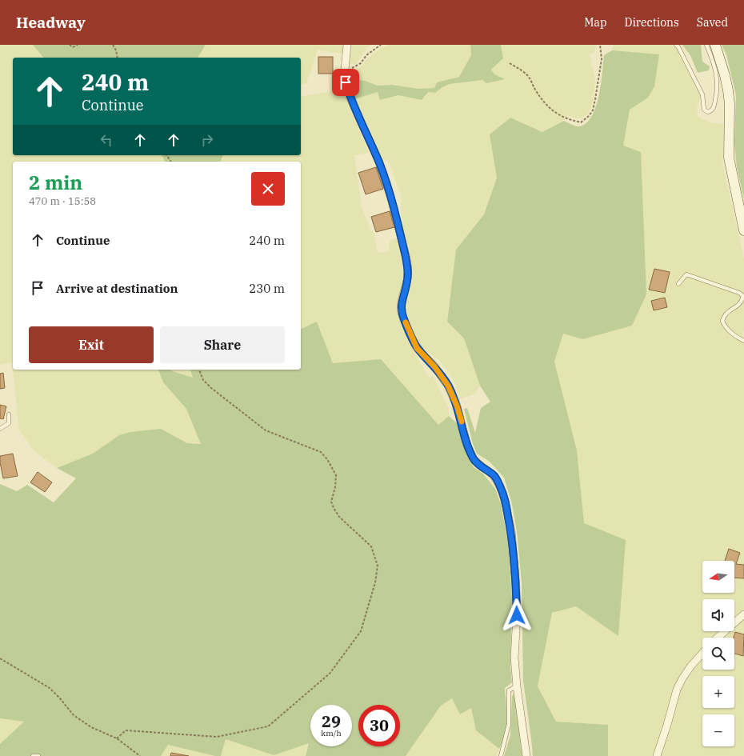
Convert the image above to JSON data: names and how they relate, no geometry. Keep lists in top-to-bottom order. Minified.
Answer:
{"north":"left","page":{"header":"Headway","nav":["Map","Directions","Saved"],"turn":["240 m","Continue"],"heading":["2 min","470 m · 15:58"],"list":[{"name":"Continue","value":"240 m"},{"name":"Arrive at destination","value":"230 m"}],"buttons":["Exit","Share"],"map_buttons":["+","−"],"speed":"29 km/h","limit":"30"}}
